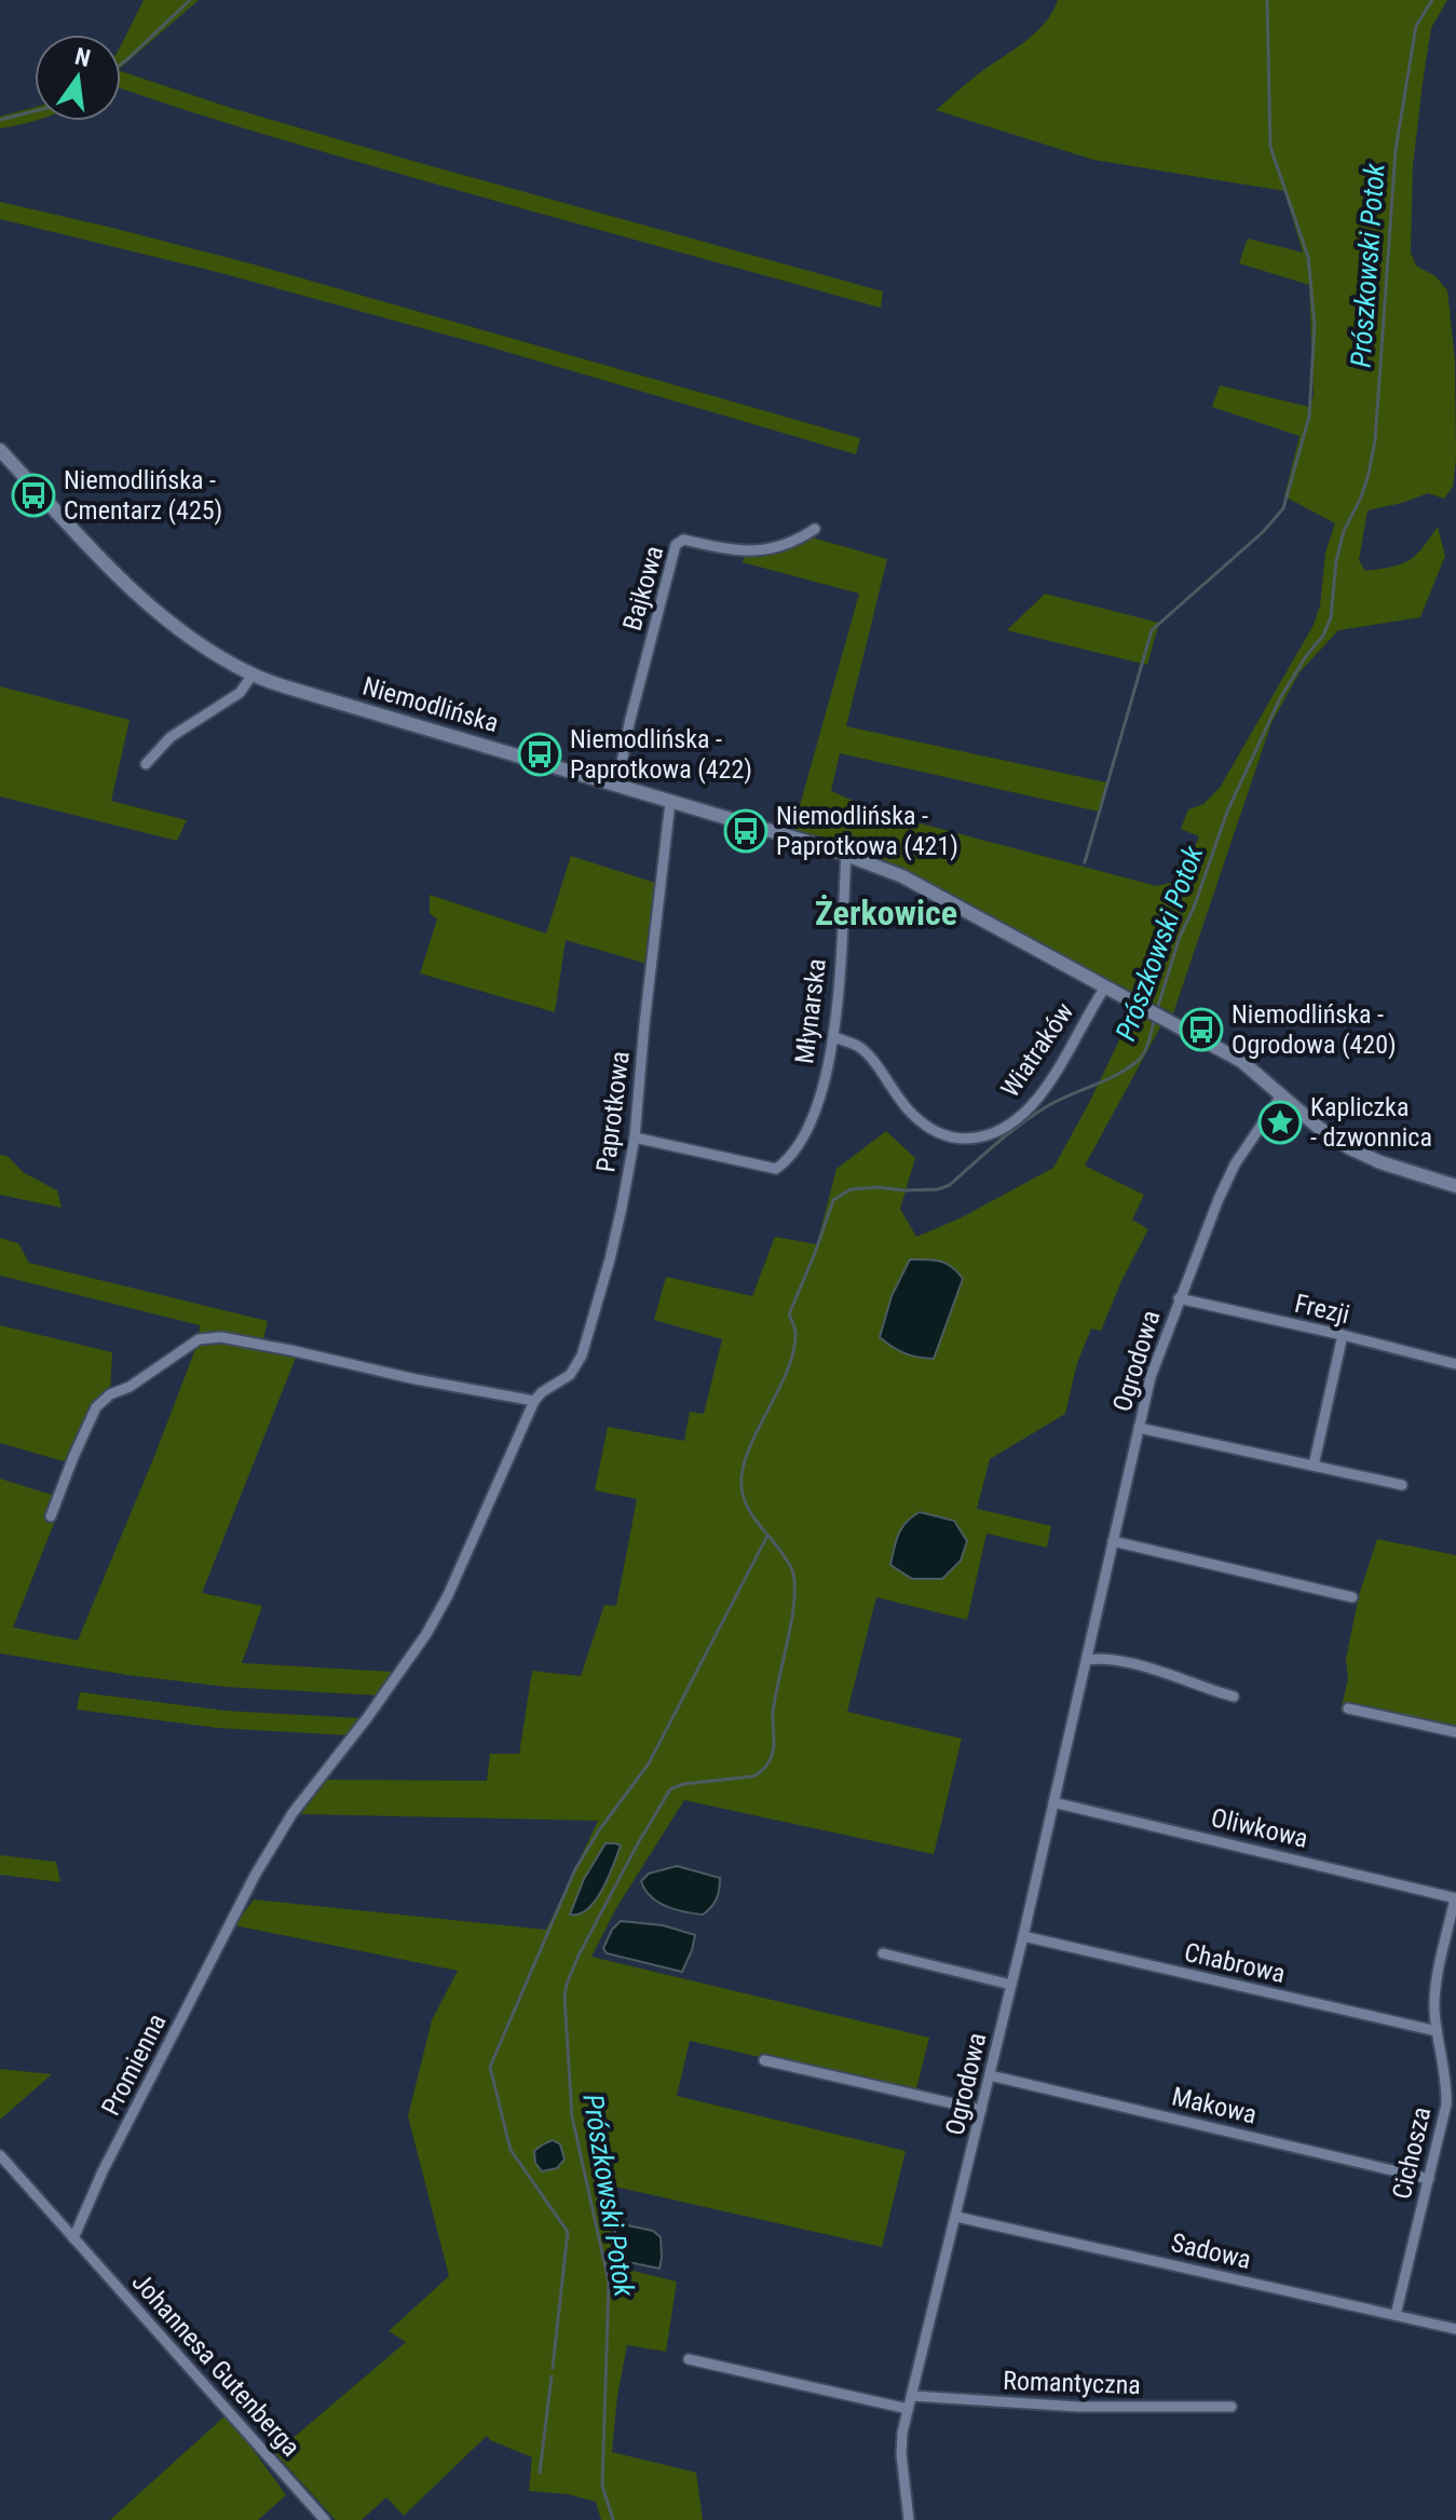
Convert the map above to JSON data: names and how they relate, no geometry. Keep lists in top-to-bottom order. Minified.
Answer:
{"streets":{"main road":["Niemodlińska"],"street":["Bajkowa","Młynarska","Wiatraków","Paprotkowa","Frezji","Ogrodowa","Oliwkowa","Chabrowa","Promienna","Makowa","Cichosza","Sadowa","Johannesa Gutenberga","Romantyczna"]},"crossings":[["Bajkowa","Niemodlińska"],["Niemodlińska","Młynarska"],["Niemodlińska","Wiatraków"],["Niemodlińska","Paprotkowa"],["Niemodlińska","Ogrodowa"],["Młynarska","Wiatraków"],["Młynarska","Paprotkowa"],["Paprotkowa","Promienna"],["Frezji","Ogrodowa"],["Ogrodowa","Oliwkowa"],["Ogrodowa","Chabrowa"],["Ogrodowa","Makowa"],["Ogrodowa","Sadowa"],["Ogrodowa","Romantyczna"],["Oliwkowa","Cichosza"],["Chabrowa","Cichosza"],["Promienna","Johannesa Gutenberga"],["Makowa","Cichosza"],["Cichosza","Sadowa"]],"districts":["Żerkowice"],"water":["Prószkowski Potok"],"places":{"bus stop":["Niemodlińska - Cmentarz (425)","Niemodlińska - Paprotkowa (422)","Niemodlińska - Paprotkowa (421)","Niemodlińska - Ogrodowa (420)"],"place":["Kapliczka - dzwonnica"]},"north":"top"}
